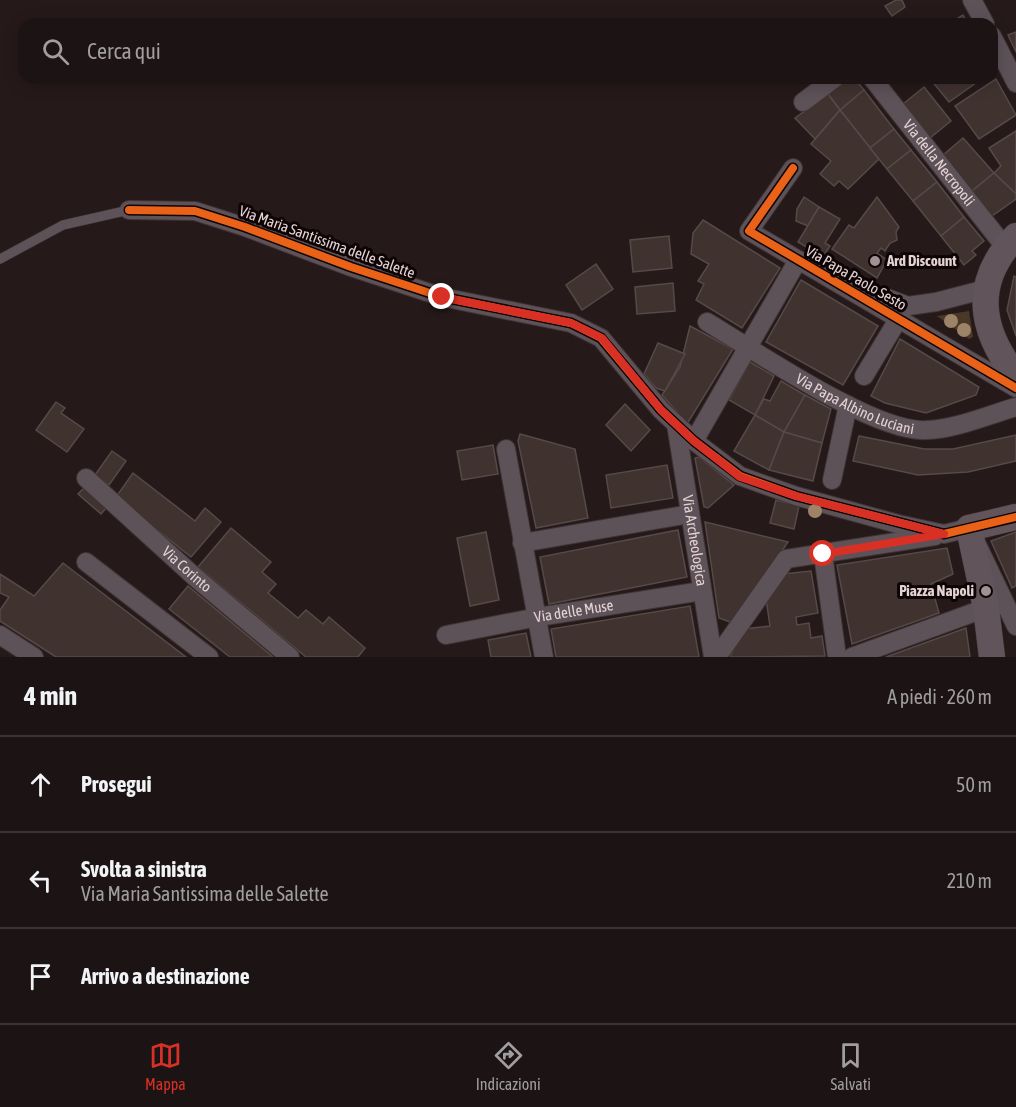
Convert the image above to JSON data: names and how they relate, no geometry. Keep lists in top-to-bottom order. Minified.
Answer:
{"streets":{"street":["Via della Necropoli","Via Maria Santissima delle Salette","Via Papa Paolo Sesto","Via Papa Albino Luciani","Via Archeologica","Via Corinto","Via delle Muse"]},"crossings":[["Via Maria Santissima delle Salette","Via Archeologica"],["Via Archeologica","Via delle Muse"]],"places":["Ard Discount","Piazza Napoli"],"page":{"search":"Cerca qui","heading":["4 min","A piedi · 260 m"],"list":[["Prosegui","50 m"],["Svolta a sinistra","Via Maria Santissima delle Salette","210 m"],"Arrivo a destinazione"],"nav":["Mappa","Indicazioni","Salvati"]}}
